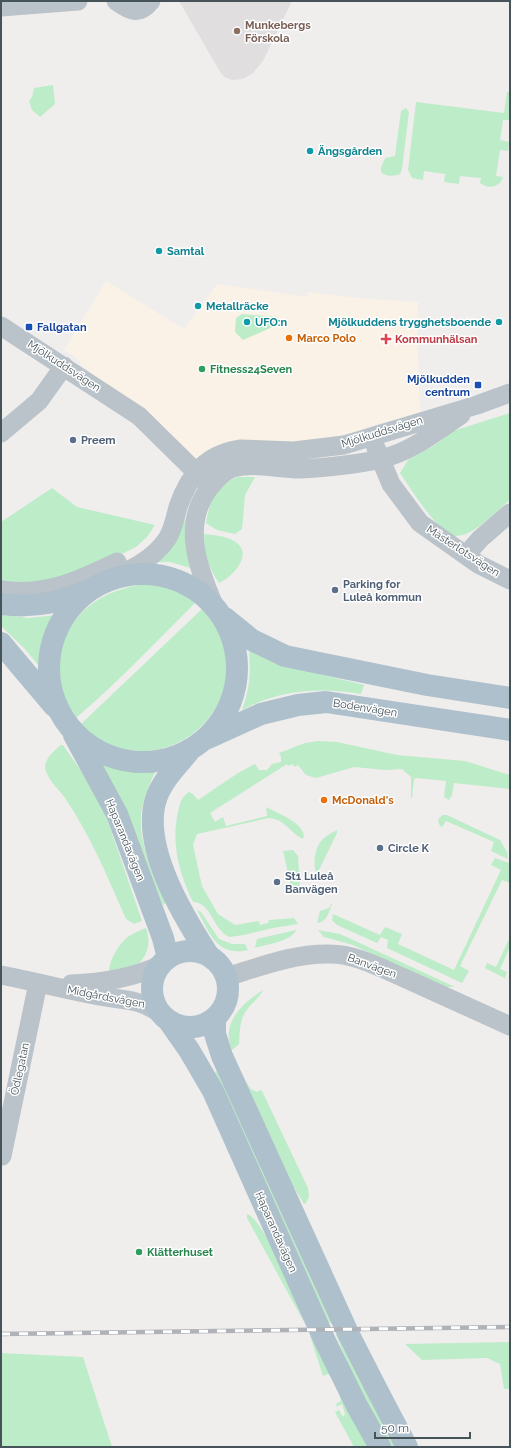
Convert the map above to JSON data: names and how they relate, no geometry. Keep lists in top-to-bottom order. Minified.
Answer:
{"streets":{"main road":["Bodenvägen","Haparandavägen"],"street":["Mjölkuddsvägen","Mästerlotsvägen","Banvägen","Midgårdsvägen","Ödlegatan"]},"crossings":[["Mjölkuddsvägen","Mästerlotsvägen"],["Bodenvägen","Haparandavägen"],["Haparandavägen","Banvägen"],["Haparandavägen","Midgårdsvägen"],["Banvägen","Midgårdsvägen"],["Midgårdsvägen","Ödlegatan"]],"places":{"other":["Munkebergs Förskola","Ängsgården","Samtal","Metallräcke","UFO:n","Mjölkuddens trygghetsboende","Marco Polo","Fitness24Seven","Preem","Parking for Luleå kommun","McDonald's","Circle K","St1 Luleå Banvägen","Klätterhuset"],"transit":["Fallgatan","Mjölkudden centrum"],"health":["Kommunhälsan"]},"scale_bar":"50 m"}
